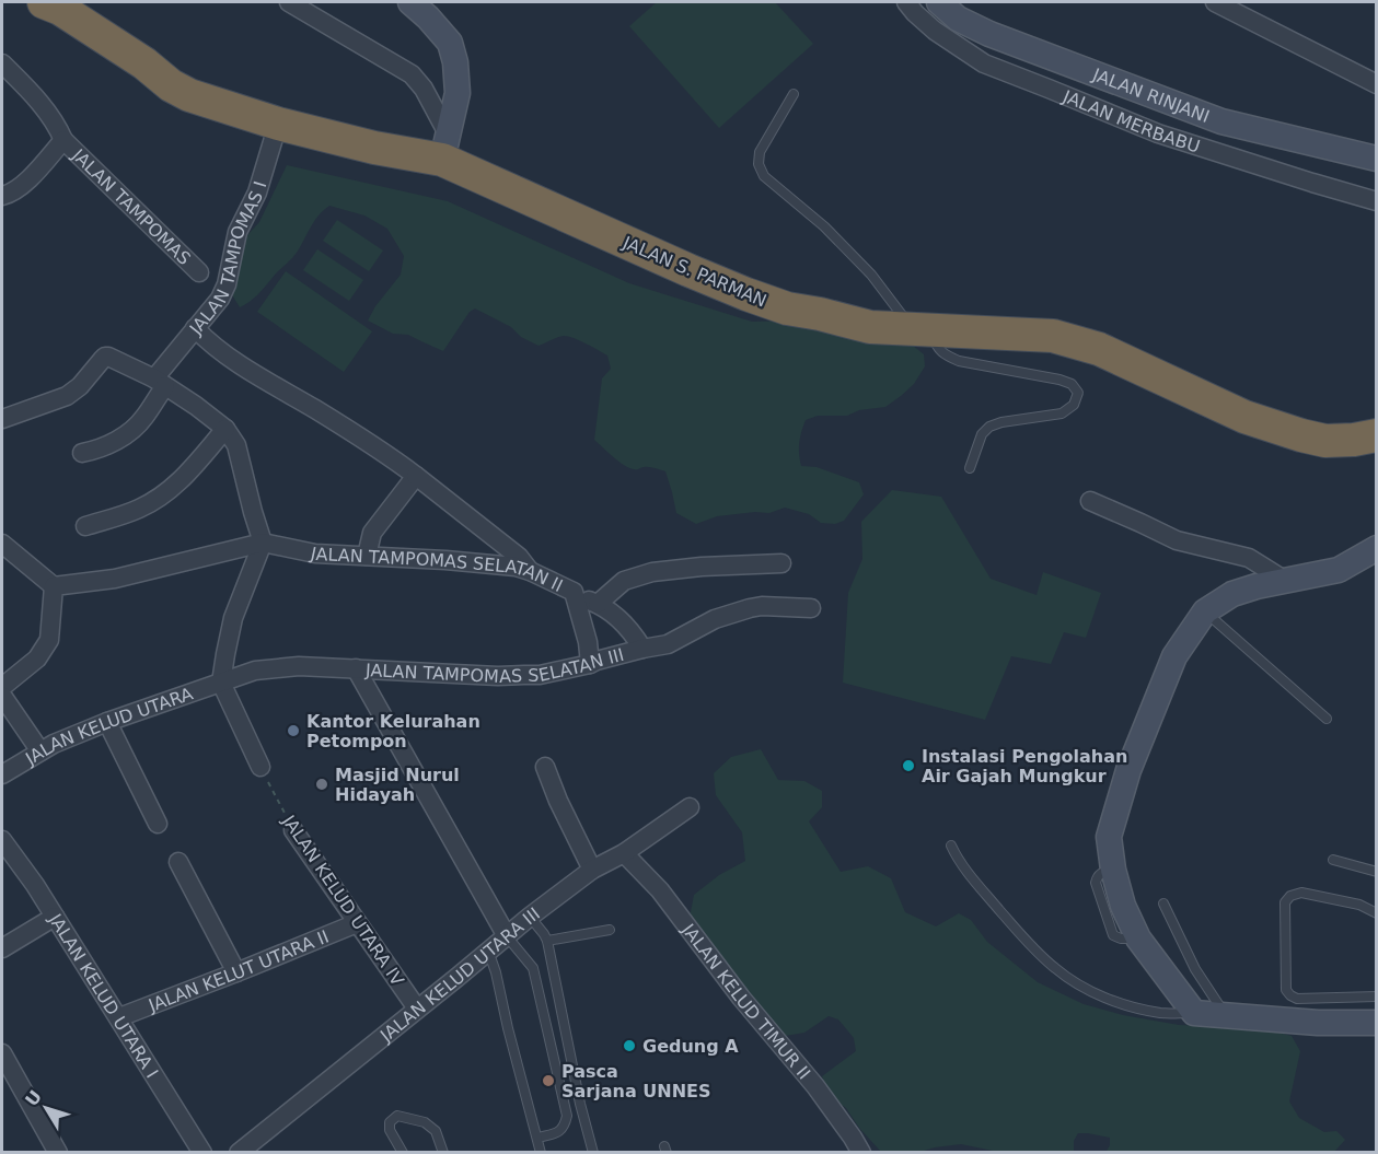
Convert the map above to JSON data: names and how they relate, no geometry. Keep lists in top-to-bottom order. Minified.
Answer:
{"streets":{"highway":["JALAN S. PARMAN"],"main road":["JALAN RINJANI"],"street":["JALAN MERBABU","JALAN TAMPOMAS","JALAN TAMPOMAS I","JALAN TAMPOMAS SELATAN II","JALAN TAMPOMAS SELATAN III","JALAN KELUD UTARA","JALAN KELUD UTARA IV","JALAN KELUT UTARA II","JALAN KELUD UTARA III","JALAN KELUD UTARA I","JALAN KELUD TIMUR II"]},"crossings":[["JALAN TAMPOMAS I","JALAN S. PARMAN"],["JALAN TAMPOMAS SELATAN II","JALAN TAMPOMAS SELATAN III"],["JALAN TAMPOMAS SELATAN III","JALAN KELUD UTARA"],["JALAN KELUD UTARA IV","JALAN KELUT UTARA II"],["JALAN KELUD UTARA IV","JALAN KELUD UTARA III"],["JALAN KELUT UTARA II","JALAN KELUD UTARA I"],["JALAN KELUD UTARA III","JALAN KELUD TIMUR II"]],"places":["Kantor Kelurahan Petompon","Instalasi Pengolahan Air Gajah Mungkur","Masjid Nurul Hidayah","Gedung A","Pasca Sarjana UNNES"],"north":"top left"}
